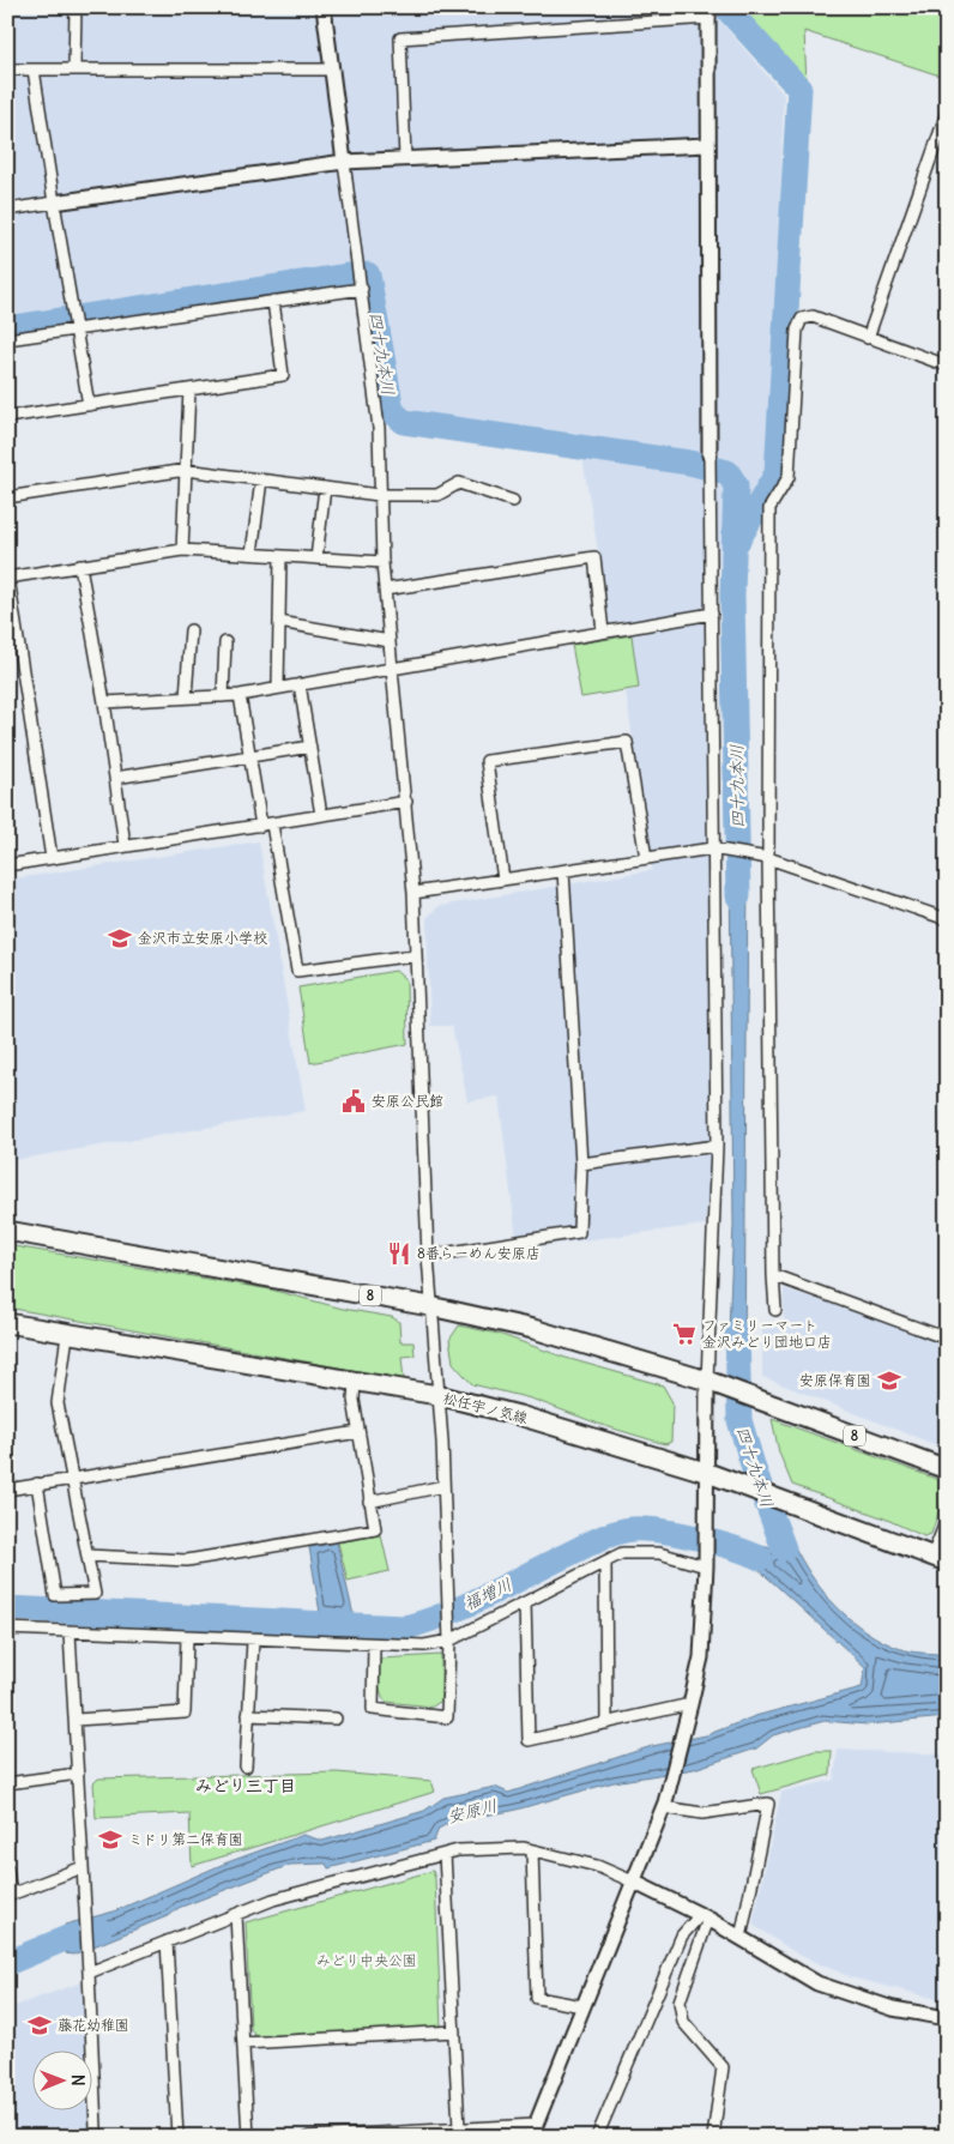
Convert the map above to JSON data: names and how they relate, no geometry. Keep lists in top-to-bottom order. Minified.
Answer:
{"streets":{"main road":["8","松任宇ノ気線"]},"districts":["みどり三丁目"],"water":["四十九本川","福増川","安原川"],"parks":["みどり中央公園"],"places":{"school or university":["金沢市立安原小学校","安原保育園","ミドリ第二保育園","藤花幼稚園"],"public building":["安原公民館"],"restaurant":["8番らーめん安原店"],"supermarket":["ファミリーマート 金沢みどり団地口店"]},"north":"right"}
